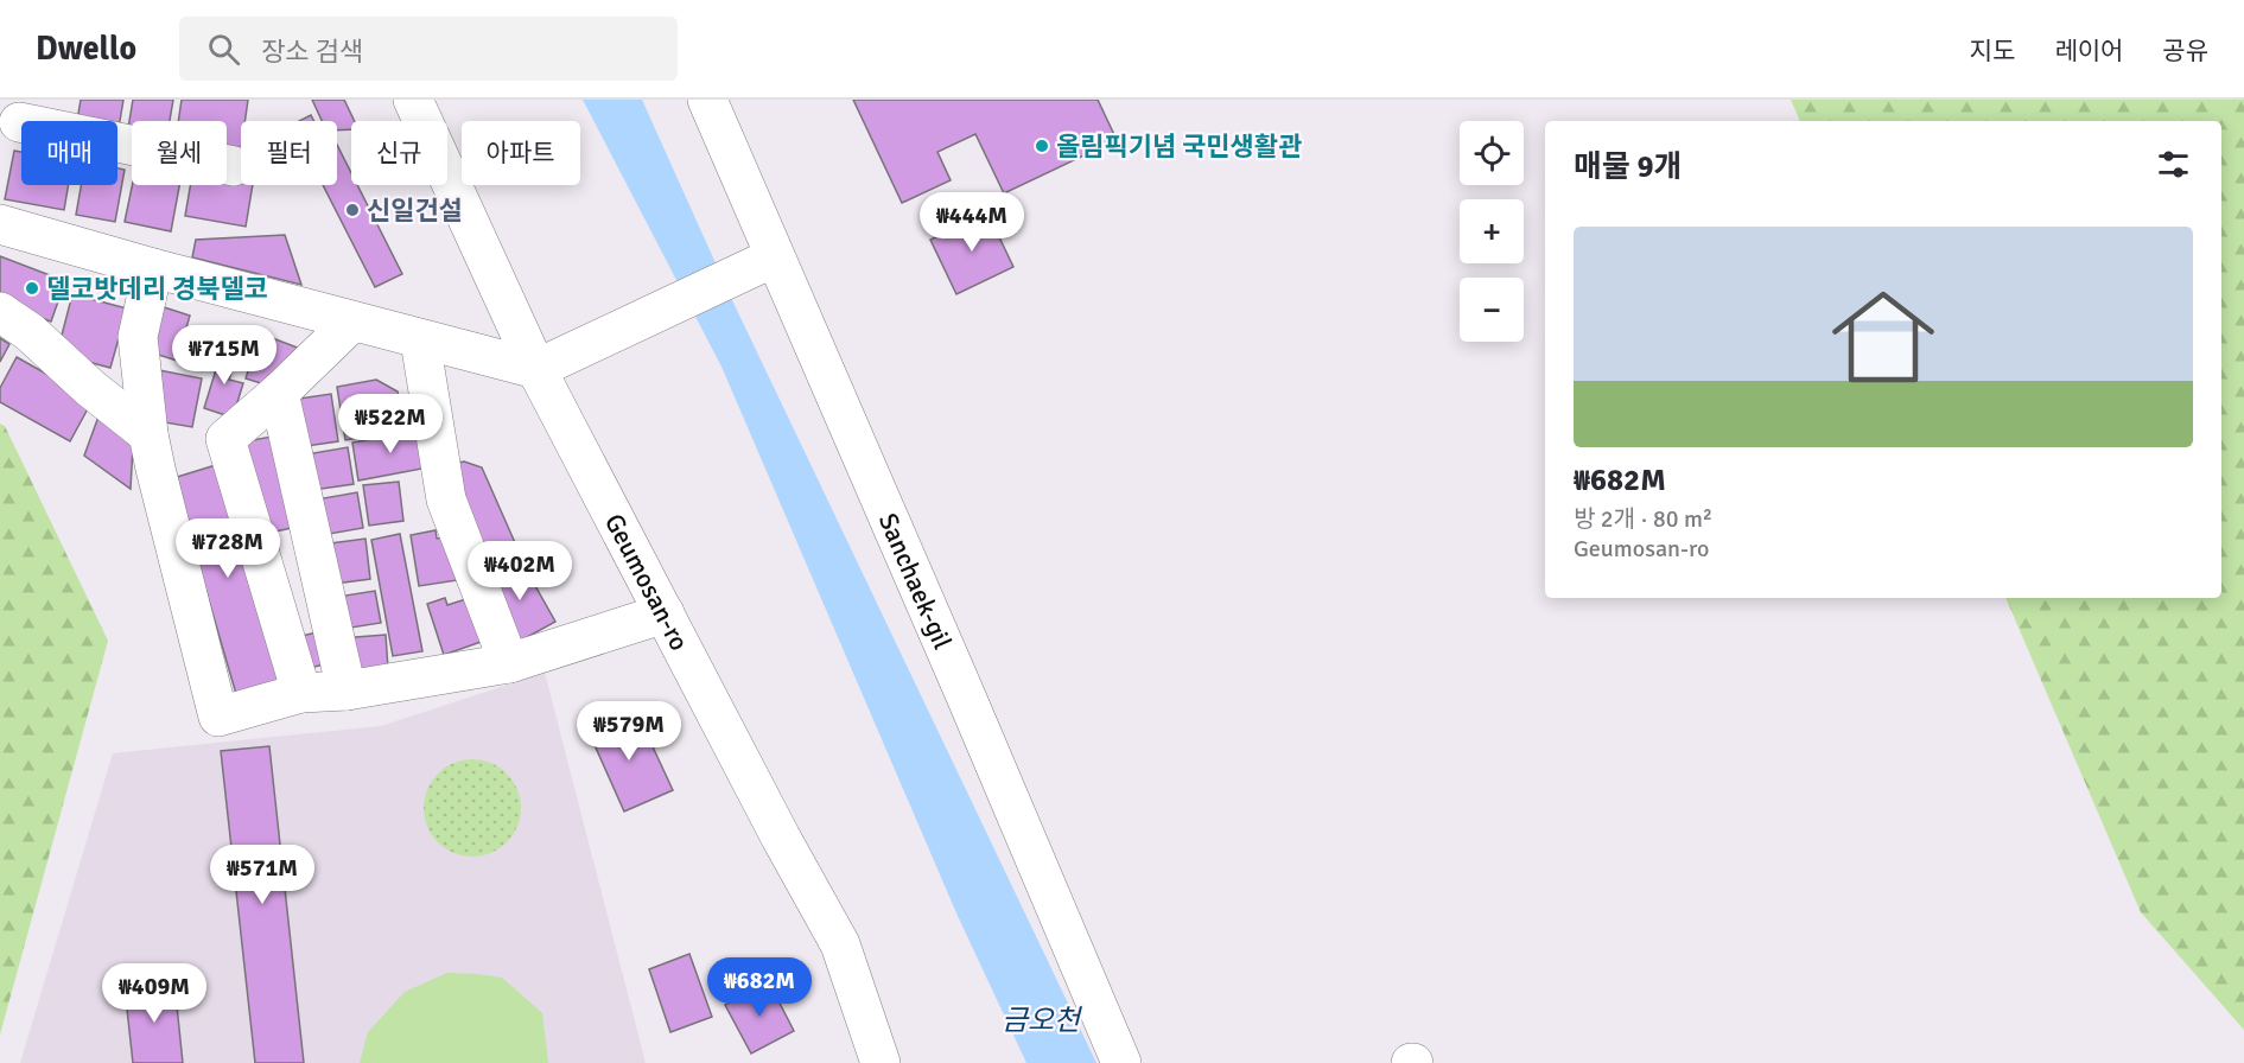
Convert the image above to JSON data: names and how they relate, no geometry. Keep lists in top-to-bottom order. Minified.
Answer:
{"streets":{"street":["Geumosan-ro","Sanchaek-gil"]},"water":["금오천"],"places":["올림픽기념 국민생활관","신일건설","델코밧데리 경북델코"],"page":{"header":"Dwello","search":"장소 검색","nav":["지도","레이어","공유"],"map_buttons":["+","−"],"chip":["매매","월세","필터","신규","아파트"],"heading":"매물 9개","price":["₩444M","₩715M","₩522M","₩728M","₩402M","₩579M","₩571M","₩682M","₩409M"],"list":[{"name":"₩682M","note":"방 2개 · 80 m² · Geumosan-ro"}]}}
